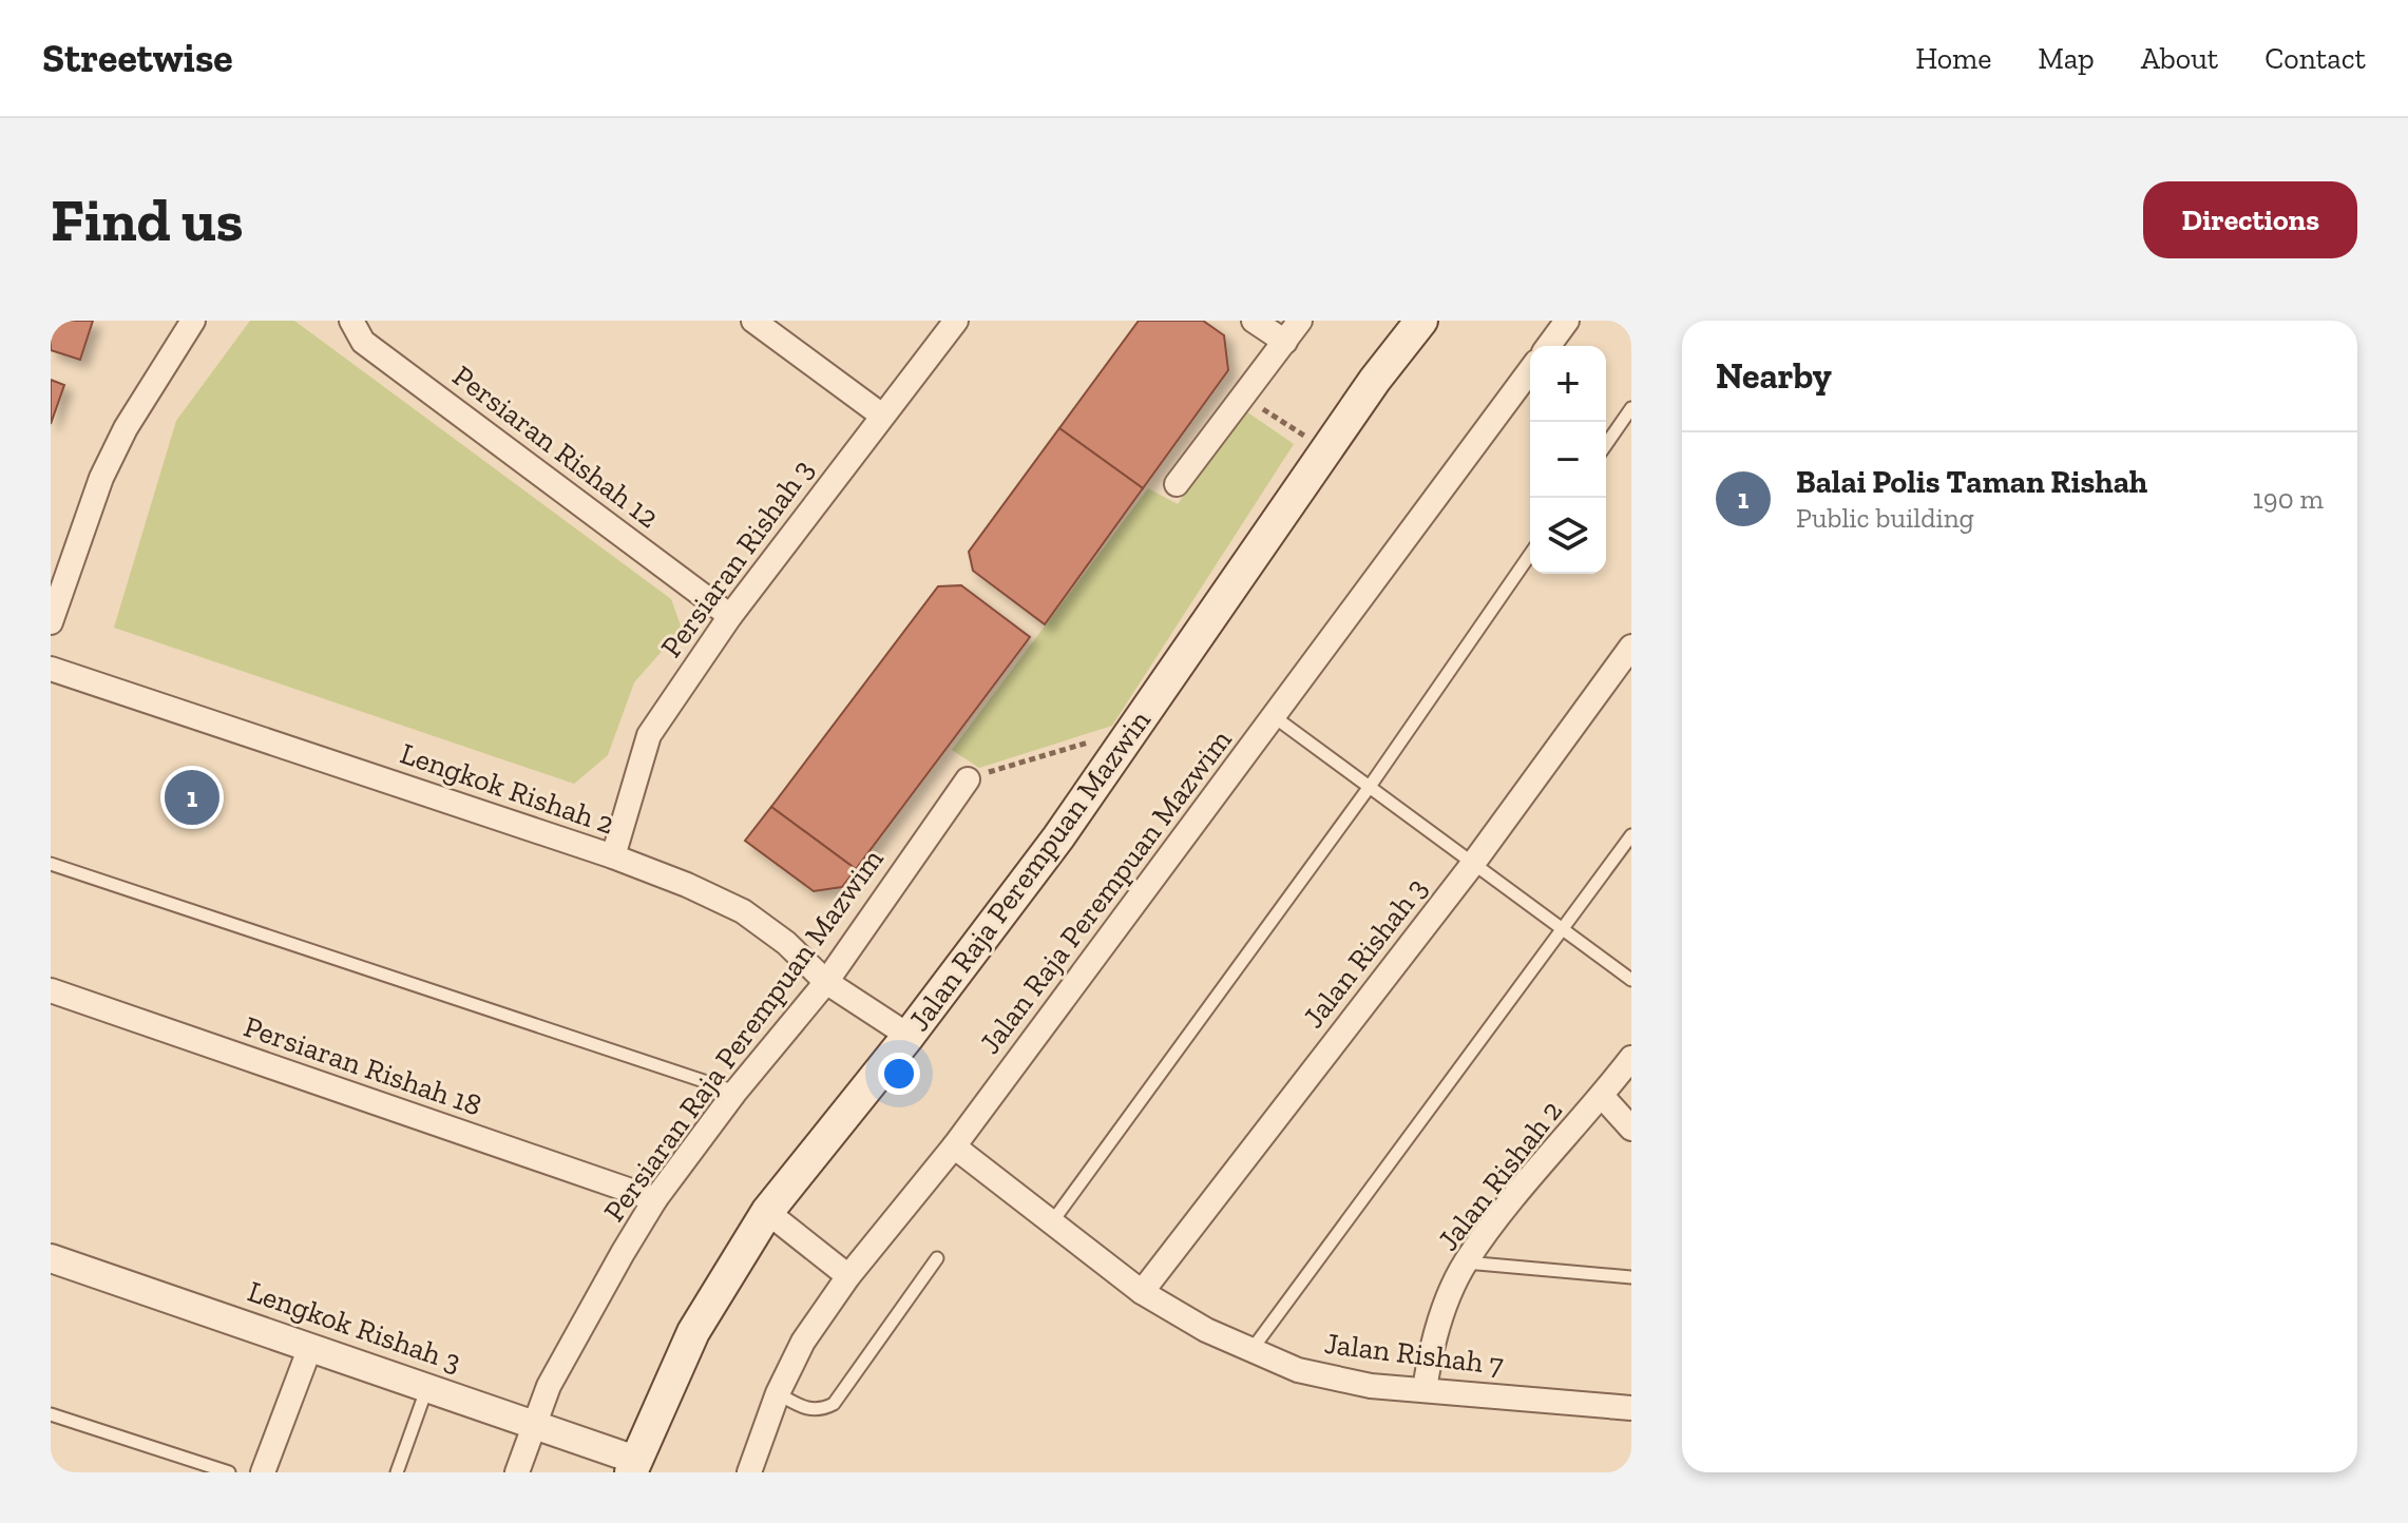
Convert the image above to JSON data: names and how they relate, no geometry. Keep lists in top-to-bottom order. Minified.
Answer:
{"streets":{"main road":["Jalan Raja Perempuan Mazwin"],"street":["Persiaran Rishah 12","Persiaran Rishah 3","Lengkok Rishah 2","Jalan Raja Perempuan Mazwim","Jalan Rishah 3","Persiaran Raja Perempuan Mazwim","Persiaran Rishah 18","Jalan Rishah 2","Lengkok Rishah 3","Jalan Rishah 7"]},"crossings":[["Persiaran Rishah 12","Persiaran Rishah 3"],["Persiaran Rishah 3","Lengkok Rishah 2"],["Lengkok Rishah 2","Jalan Raja Perempuan Mazwin"],["Lengkok Rishah 2","Persiaran Raja Perempuan Mazwim"],["Jalan Raja Perempuan Mazwin","Lengkok Rishah 3"],["Jalan Raja Perempuan Mazwim","Jalan Rishah 7"],["Jalan Rishah 3","Jalan Rishah 7"],["Persiaran Raja Perempuan Mazwim","Persiaran Rishah 18"],["Persiaran Raja Perempuan Mazwim","Lengkok Rishah 3"],["Jalan Rishah 2","Jalan Rishah 7"]],"page":{"header":"Streetwise","nav":["Home","Map","About","Contact"],"buttons":"Directions","title":"Find us","heading":"Nearby","map_buttons":["+","−"],"list":[{"mark":"1","name":"Balai Polis Taman Rishah","note":"Public building","value":"190 m"}],"pins":"1"}}
